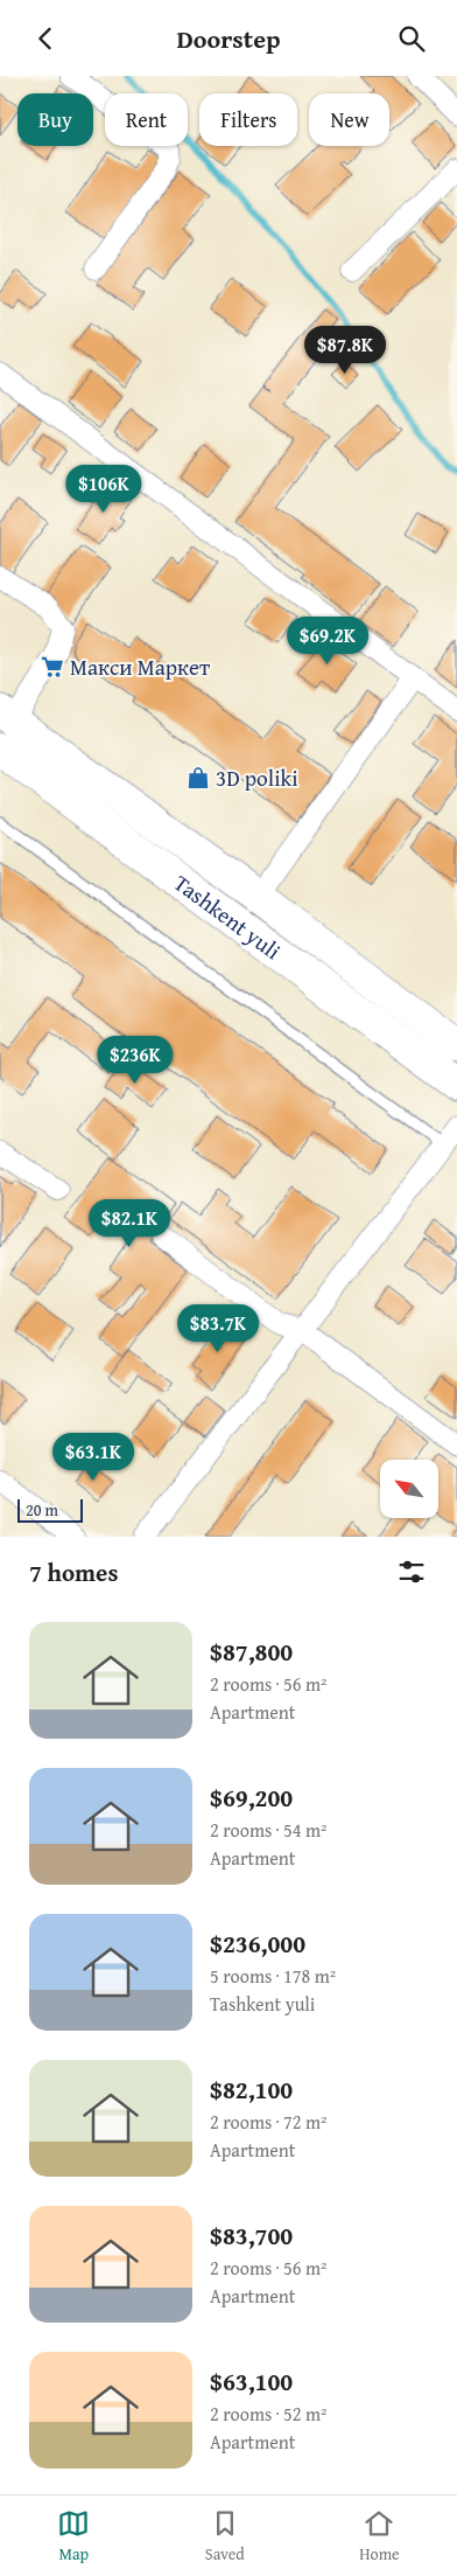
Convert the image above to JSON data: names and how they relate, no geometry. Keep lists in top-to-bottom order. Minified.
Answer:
{"streets":{"highway":["Tashkent yuli"]},"places":{"supermarket":["Макси Маркет"],"shop":["3D poliki"]},"scale_bar":"20 m","north":"top left","page":{"header":"Doorstep","chip":["Buy","Rent","Filters","New"],"price":["$87.8K","$106K","$69.2K","$236K","$82.1K","$83.7K","$63.1K"],"scale":"20 m","heading":"7 homes","list":[{"name":"$87,800","note":"2 rooms · 56 m² · Apartment"},{"name":"$69,200","note":"2 rooms · 54 m² · Apartment"},{"name":"$236,000","note":"5 rooms · 178 m² · Tashkent yuli"},{"name":"$82,100","note":"2 rooms · 72 m² · Apartment"},{"name":"$83,700","note":"2 rooms · 56 m² · Apartment"},{"name":"$63,100","note":"2 rooms · 52 m² · Apartment"}],"tabs":["Map","Saved","Home"]}}
